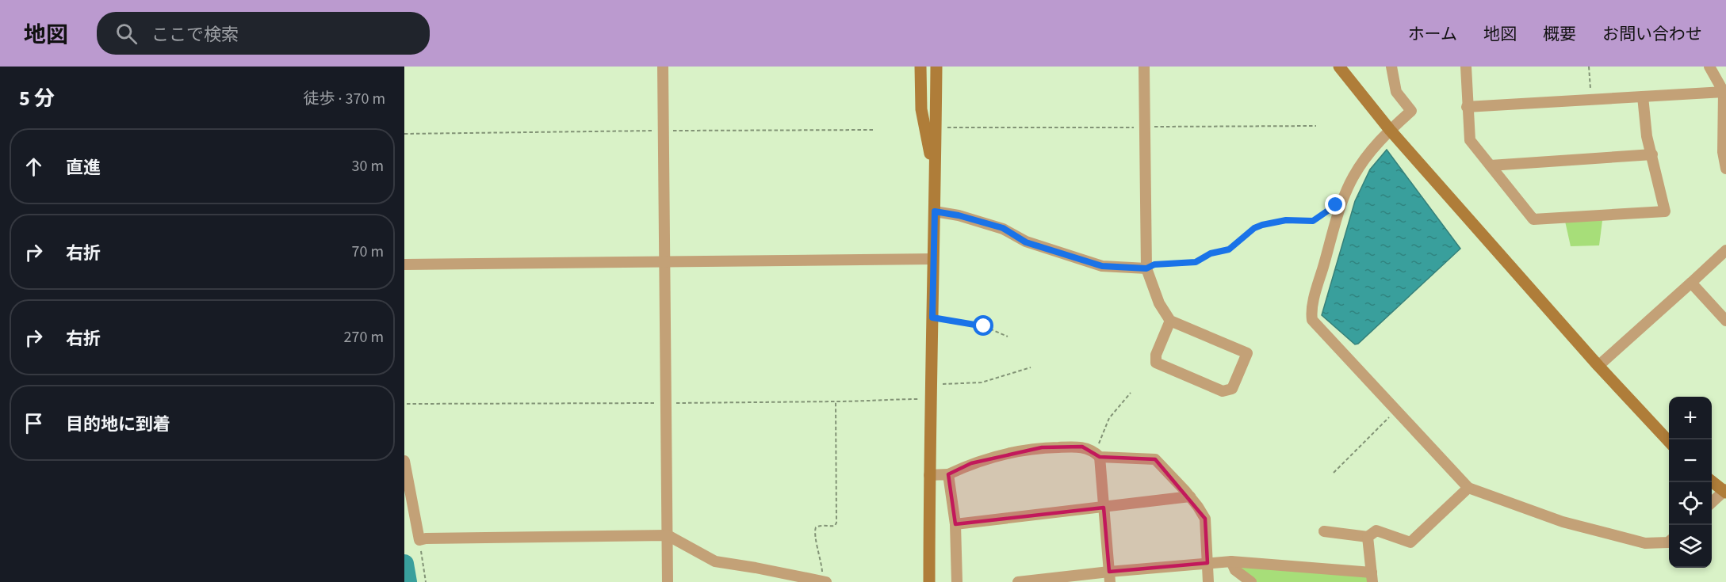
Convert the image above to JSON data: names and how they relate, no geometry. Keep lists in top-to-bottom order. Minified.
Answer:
{"page":{"header":"地図","search":"ここで検索","nav":["ホーム","地図","概要","お問い合わせ"],"heading":["5 分","徒歩 · 370 m"],"list":[["直進","30 m"],["右折","70 m"],["右折","270 m"],"目的地に到着"],"map_buttons":["+","−"]}}
